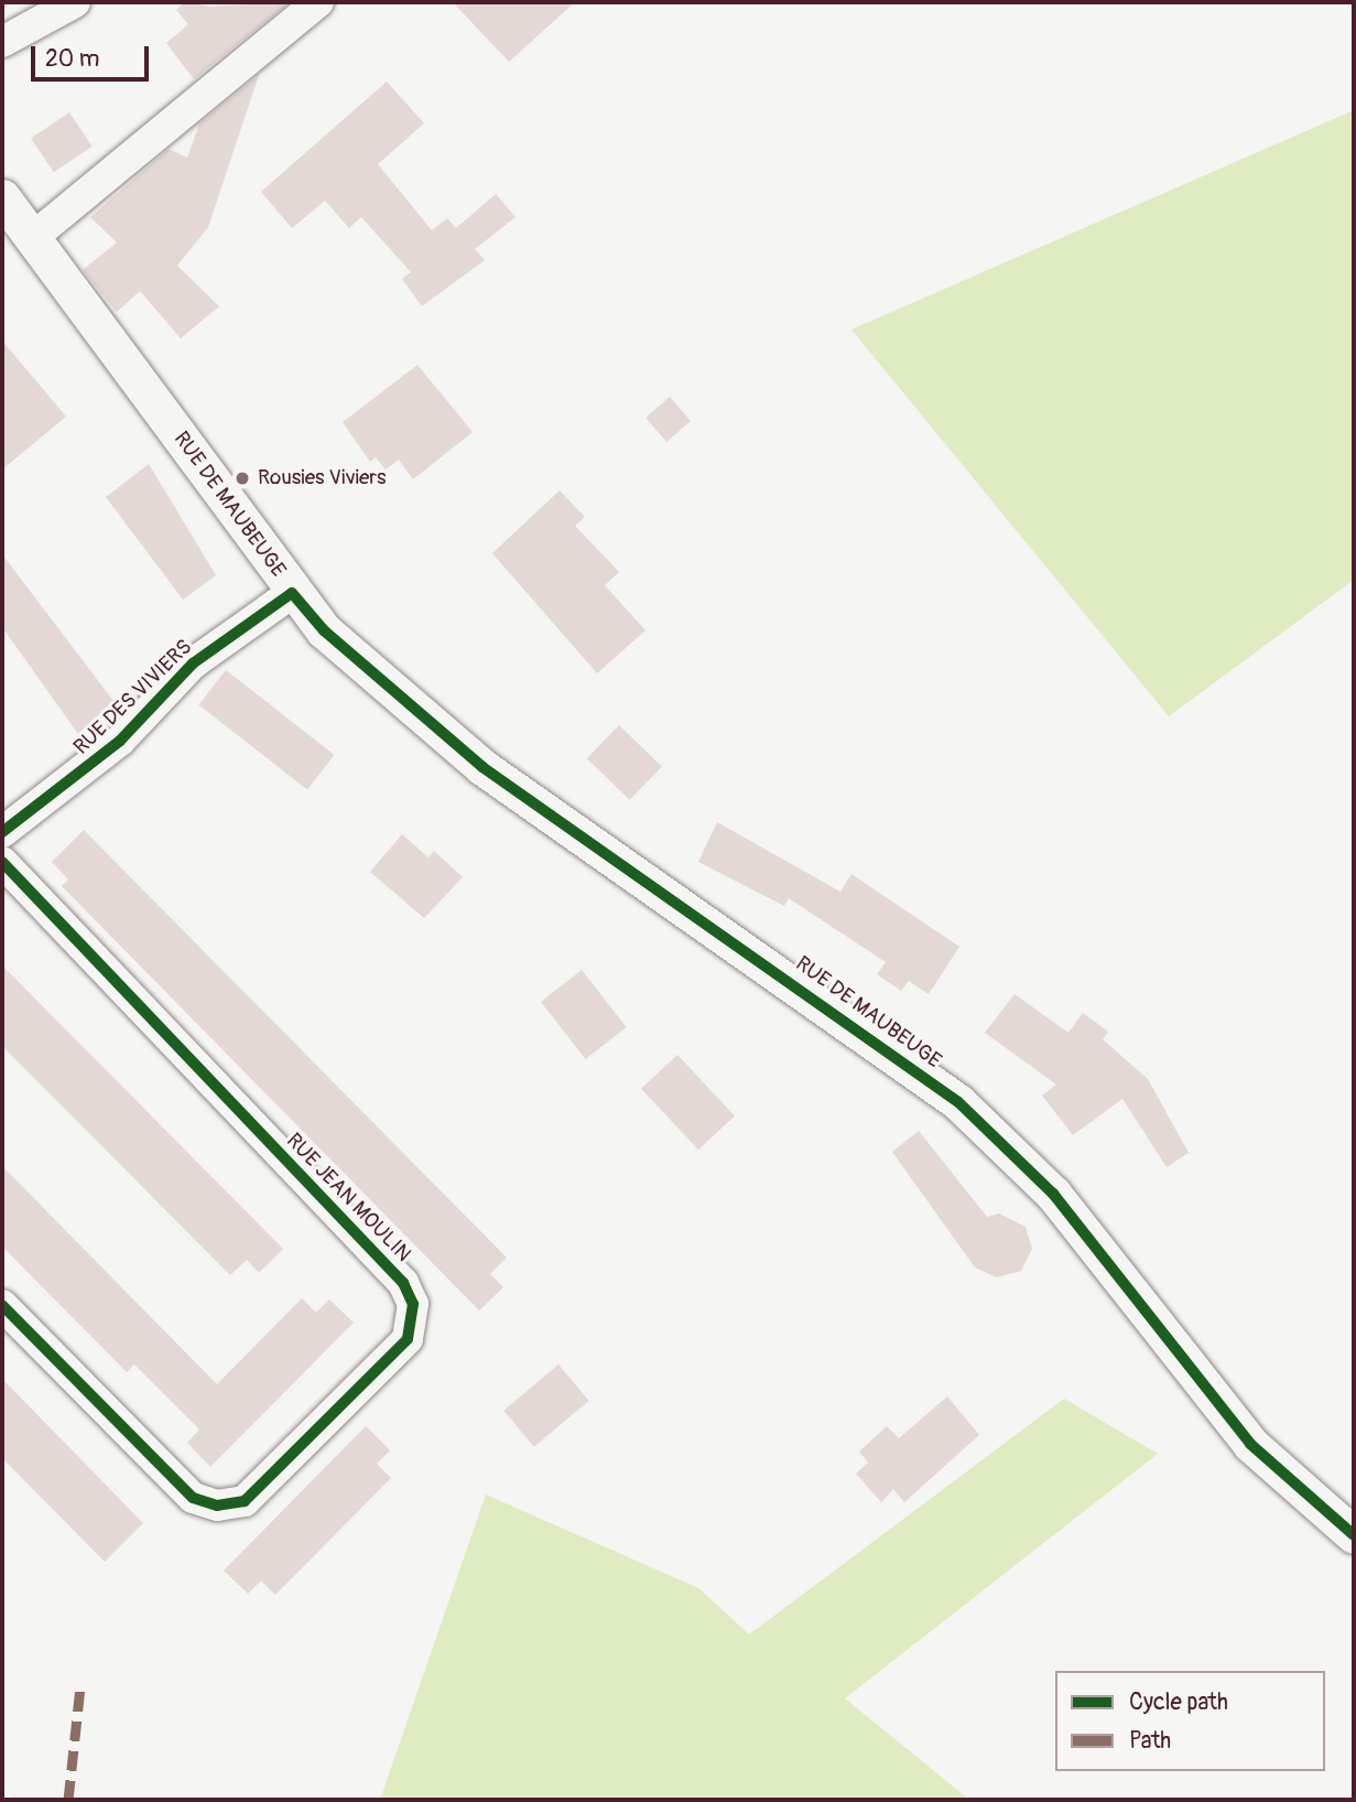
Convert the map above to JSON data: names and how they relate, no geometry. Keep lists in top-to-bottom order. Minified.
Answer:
{"streets":{"street":["RUE DE MAUBEUGE","RUE DES VIVIERS","RUE JEAN MOULIN"]},"crossings":[["RUE DE MAUBEUGE","RUE DES VIVIERS"]],"places":["Rousies Viviers"],"legend":["Cycle path","Path"],"scale_bar":"20 m"}
